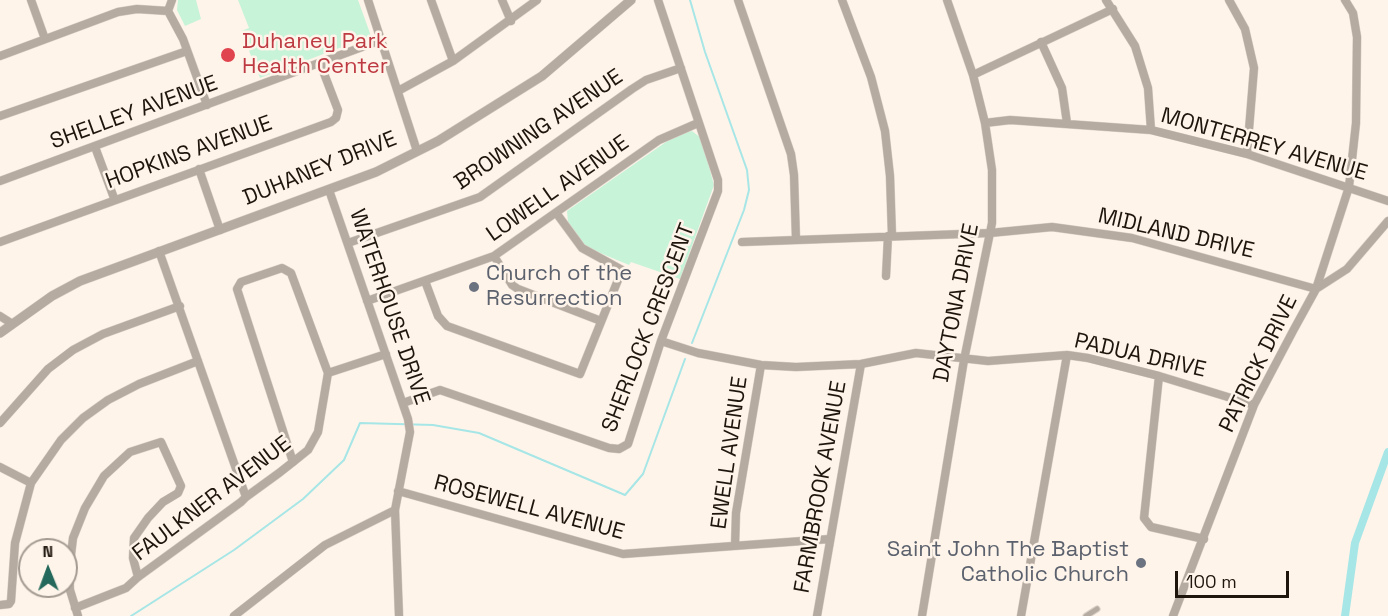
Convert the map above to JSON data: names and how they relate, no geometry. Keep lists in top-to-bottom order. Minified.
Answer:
{"streets":{"street":["SHELLEY AVENUE","BROWNING AVENUE","MONTERREY AVENUE","HOPKINS AVENUE","DUHANEY DRIVE","LOWELL AVENUE","MIDLAND DRIVE","DAYTONA DRIVE","WATERHOUSE DRIVE","SHERLOCK CRESCENT","PADUA DRIVE","PATRICK DRIVE","EWELL AVENUE","FARMBROOK AVENUE","FAULKNER AVENUE","ROSEWELL AVENUE"]},"crossings":[["SHELLEY AVENUE","HOPKINS AVENUE"],["BROWNING AVENUE","WATERHOUSE DRIVE"],["BROWNING AVENUE","SHERLOCK CRESCENT"],["MONTERREY AVENUE","DAYTONA DRIVE"],["DUHANEY DRIVE","WATERHOUSE DRIVE"],["LOWELL AVENUE","WATERHOUSE DRIVE"],["LOWELL AVENUE","SHERLOCK CRESCENT"],["MIDLAND DRIVE","DAYTONA DRIVE"],["MIDLAND DRIVE","PATRICK DRIVE"],["DAYTONA DRIVE","PADUA DRIVE"],["WATERHOUSE DRIVE","SHERLOCK CRESCENT"],["WATERHOUSE DRIVE","ROSEWELL AVENUE"],["SHERLOCK CRESCENT","PADUA DRIVE"],["PADUA DRIVE","PATRICK DRIVE"],["PADUA DRIVE","EWELL AVENUE"],["PADUA DRIVE","FARMBROOK AVENUE"],["EWELL AVENUE","ROSEWELL AVENUE"],["FARMBROOK AVENUE","ROSEWELL AVENUE"]],"places":["Duhaney Park Health Center","Church of the Resurrection","Saint John The Baptist Catholic Church"],"scale_bar":"100 m","north":"top"}
